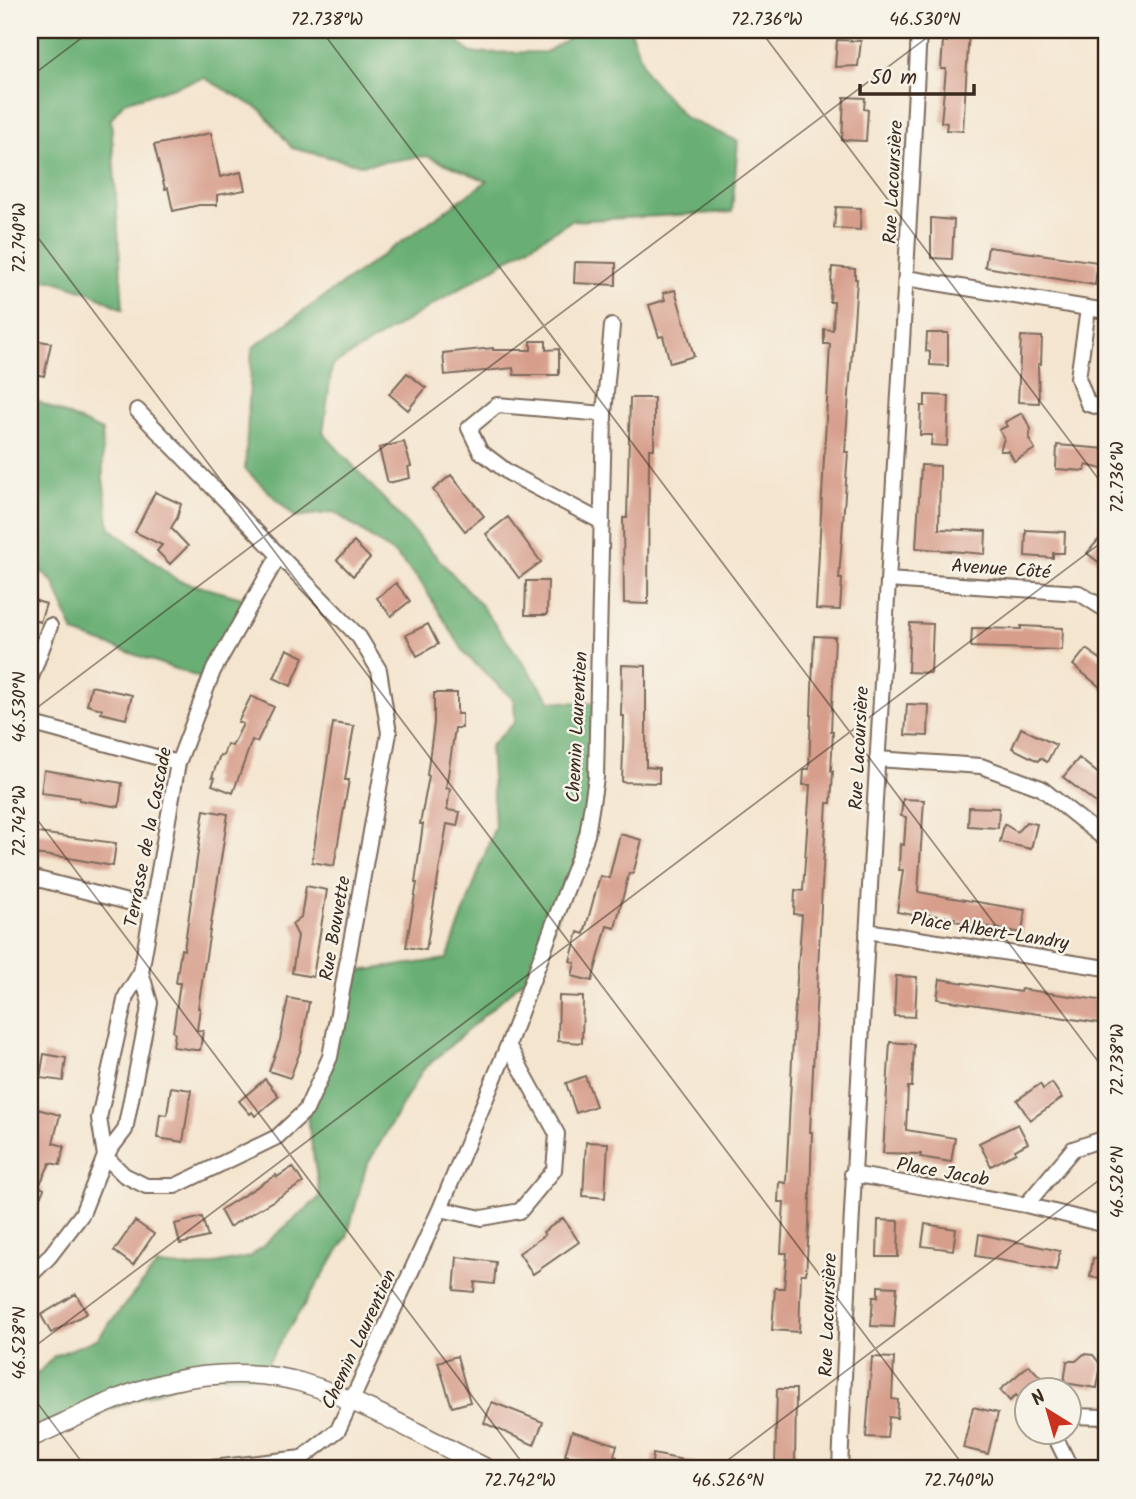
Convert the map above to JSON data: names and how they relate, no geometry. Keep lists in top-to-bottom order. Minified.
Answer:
{"streets":{"street":["Rue Lacoursière","Avenue Côté","Chemin Laurentien","Terrasse de la Cascade","Rue Bouvette","Place Albert-Landry","Place Jacob"]},"crossings":[["Rue Lacoursière","Avenue Côté"],["Rue Lacoursière","Place Albert-Landry"],["Rue Lacoursière","Place Jacob"],["Terrasse de la Cascade","Rue Bouvette"]],"scale_bar":"50 m","north":"top left","coordinates":["72.738°W","72.736°W","46.530°N","72.740°W","72.742°W","46.526°N","46.528°N"]}
